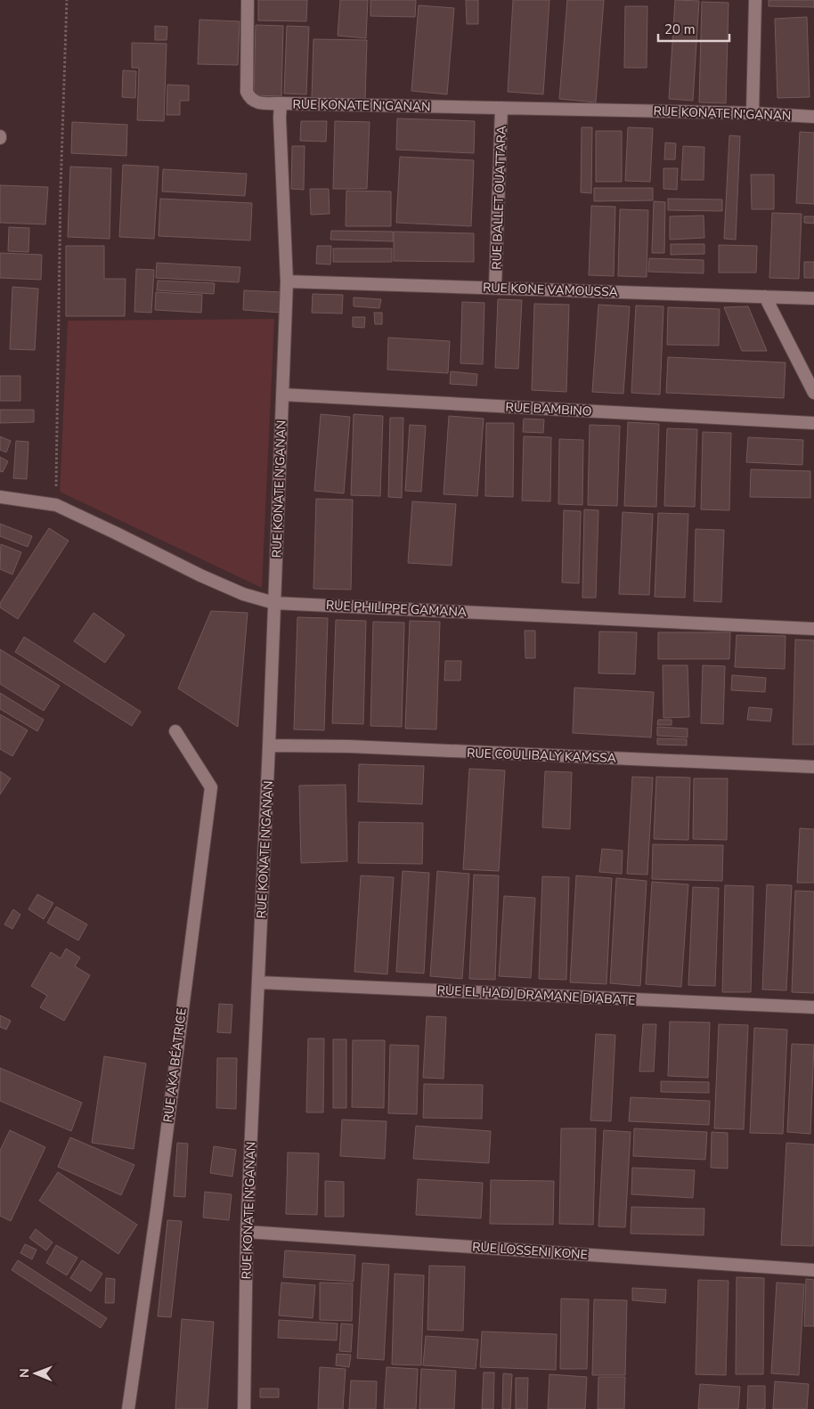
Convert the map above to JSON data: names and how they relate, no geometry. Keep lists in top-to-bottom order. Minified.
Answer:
{"streets":{"street":["RUE KONATE N'GANAN","RUE BALLET OUATTARA","RUE KONE VAMOUSSA","RUE BAMBINO","RUE PHILIPPE GAMANA","RUE COULIBALY KAMSSA","RUE EL HADJ DRAMANE DIABATE","RUE AKA BÉATRICE","RUE LOSSENI KONE"]},"crossings":[["RUE KONATE N'GANAN","RUE BALLET OUATTARA"],["RUE KONATE N'GANAN","RUE KONE VAMOUSSA"],["RUE KONATE N'GANAN","RUE BAMBINO"],["RUE KONATE N'GANAN","RUE PHILIPPE GAMANA"],["RUE KONATE N'GANAN","RUE COULIBALY KAMSSA"],["RUE KONATE N'GANAN","RUE EL HADJ DRAMANE DIABATE"],["RUE KONATE N'GANAN","RUE LOSSENI KONE"],["RUE BALLET OUATTARA","RUE KONE VAMOUSSA"]],"scale_bar":"20 m","north":"left"}
